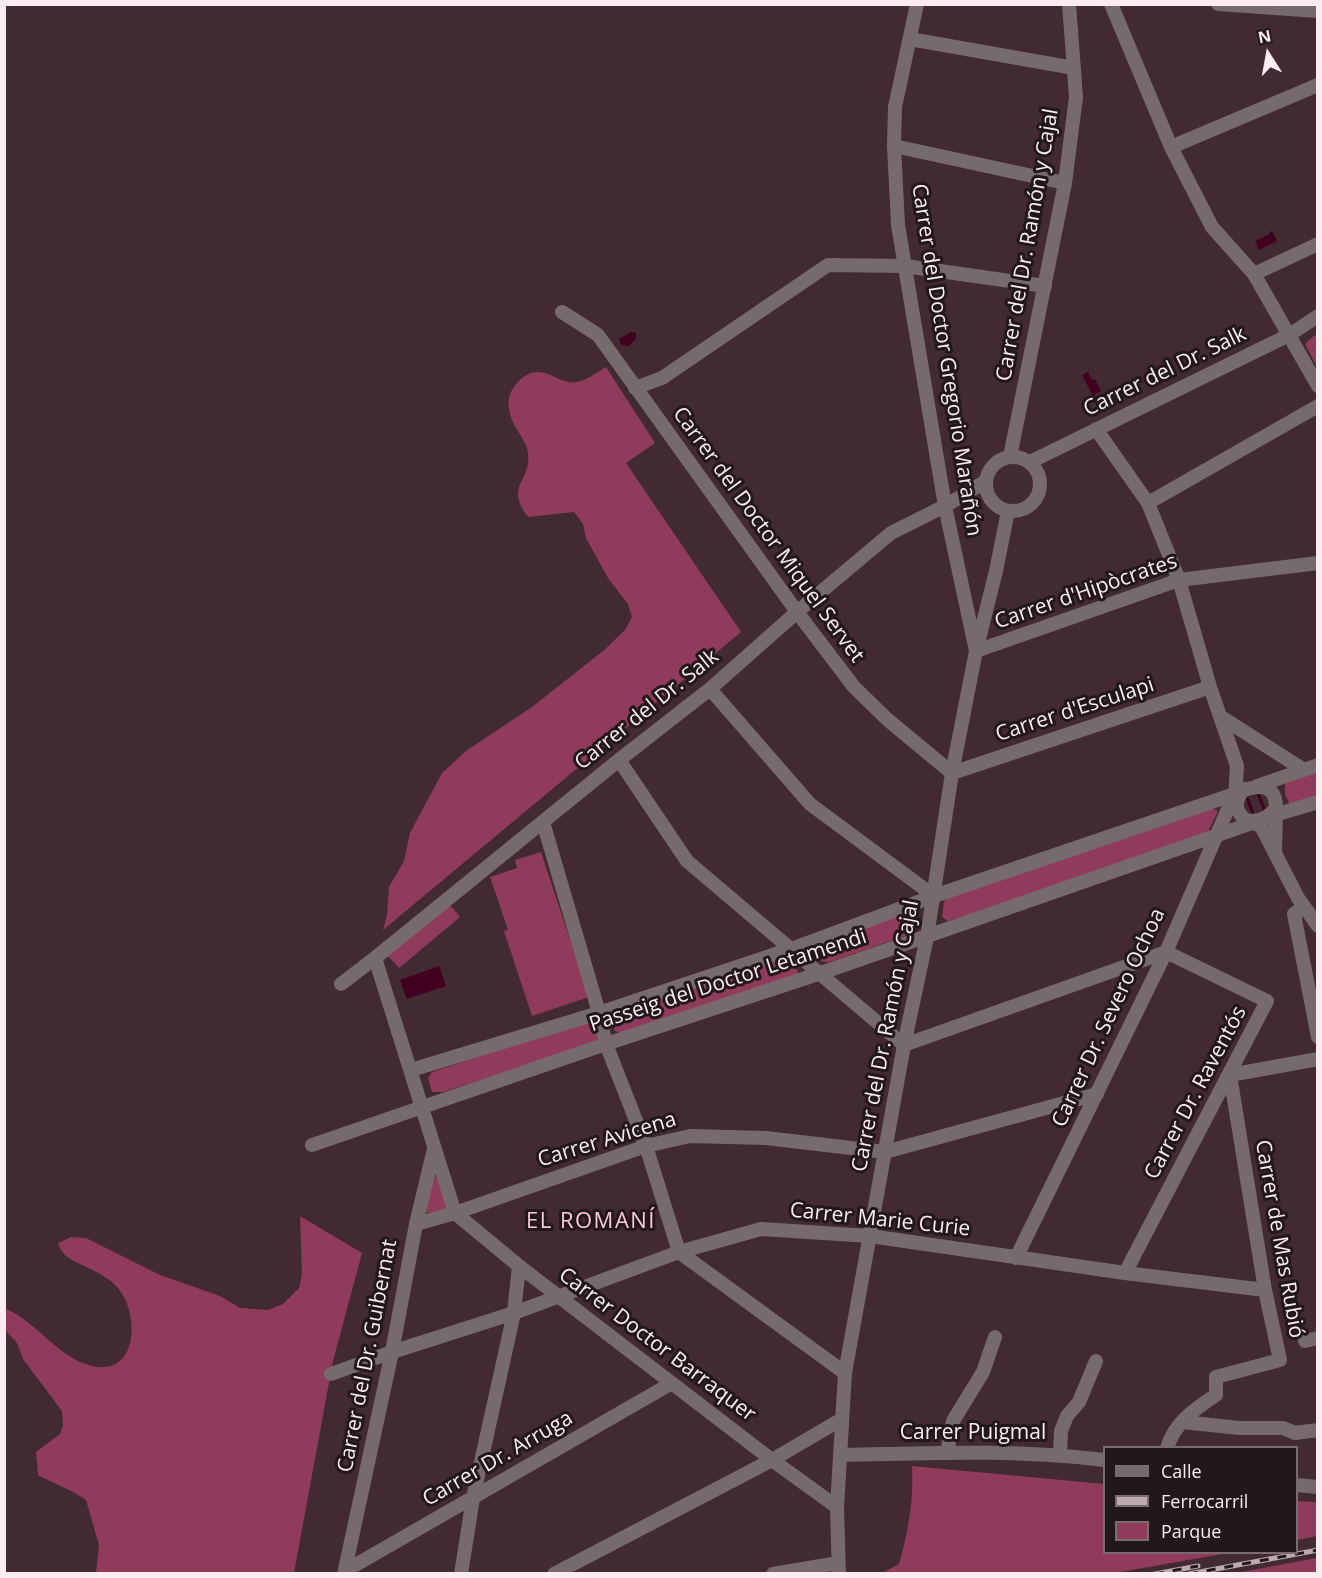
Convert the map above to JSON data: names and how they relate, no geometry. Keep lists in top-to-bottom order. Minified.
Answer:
{"streets":{"street":["Carrer del Dr. Ramón y Cajal","Carrer del Doctor Gregorio Marañón","Carrer del Dr. Salk","Carrer del Doctor Miquel Servet","Carrer d'Hipòcrates","Carrer d'Esculapi","Passeig del Doctor Letamendi","Carrer Dr. Severo Ochoa","Carrer Dr. Raventós","Carrer Avicena","Carrer Marie Curie","Carrer de Mas Rubió","Carrer Doctor Barraquer","Carrer del Dr. Guibernat","Carrer Puigmal","Carrer Dr. Arruga"]},"crossings":[["Carrer del Dr. Ramón y Cajal","Carrer del Doctor Gregorio Marañón"],["Carrer del Dr. Ramón y Cajal","Carrer del Dr. Salk"],["Carrer del Dr. Ramón y Cajal","Carrer del Doctor Miquel Servet"],["Carrer del Dr. Ramón y Cajal","Carrer d'Hipòcrates"],["Carrer del Dr. Ramón y Cajal","Carrer d'Esculapi"],["Carrer del Dr. Ramón y Cajal","Passeig del Doctor Letamendi"],["Carrer del Dr. Ramón y Cajal","Carrer Avicena"],["Carrer del Dr. Ramón y Cajal","Carrer Marie Curie"],["Carrer del Dr. Ramón y Cajal","Carrer Doctor Barraquer"],["Carrer del Dr. Ramón y Cajal","Carrer Puigmal"],["Carrer del Doctor Gregorio Marañón","Carrer del Dr. Salk"],["Carrer del Doctor Gregorio Marañón","Carrer d'Hipòcrates"],["Carrer del Dr. Salk","Carrer del Doctor Miquel Servet"],["Carrer del Doctor Miquel Servet","Carrer d'Esculapi"],["Passeig del Doctor Letamendi","Carrer Dr. Severo Ochoa"],["Carrer Dr. Severo Ochoa","Carrer Dr. Raventós"],["Carrer Dr. Severo Ochoa","Carrer Avicena"],["Carrer Dr. Severo Ochoa","Carrer Marie Curie"],["Carrer Dr. Raventós","Carrer Marie Curie"],["Carrer Dr. Raventós","Carrer de Mas Rubió"],["Carrer Avicena","Carrer Doctor Barraquer"],["Carrer Avicena","Carrer del Dr. Guibernat"],["Carrer Marie Curie","Carrer de Mas Rubió"],["Carrer Marie Curie","Carrer Doctor Barraquer"],["Carrer Marie Curie","Carrer del Dr. Guibernat"],["Carrer Doctor Barraquer","Carrer Dr. Arruga"],["Carrer del Dr. Guibernat","Carrer Dr. Arruga"]],"districts":["EL ROMANÍ"],"legend":["Calle","Ferrocarril","Parque"],"north":"top"}
